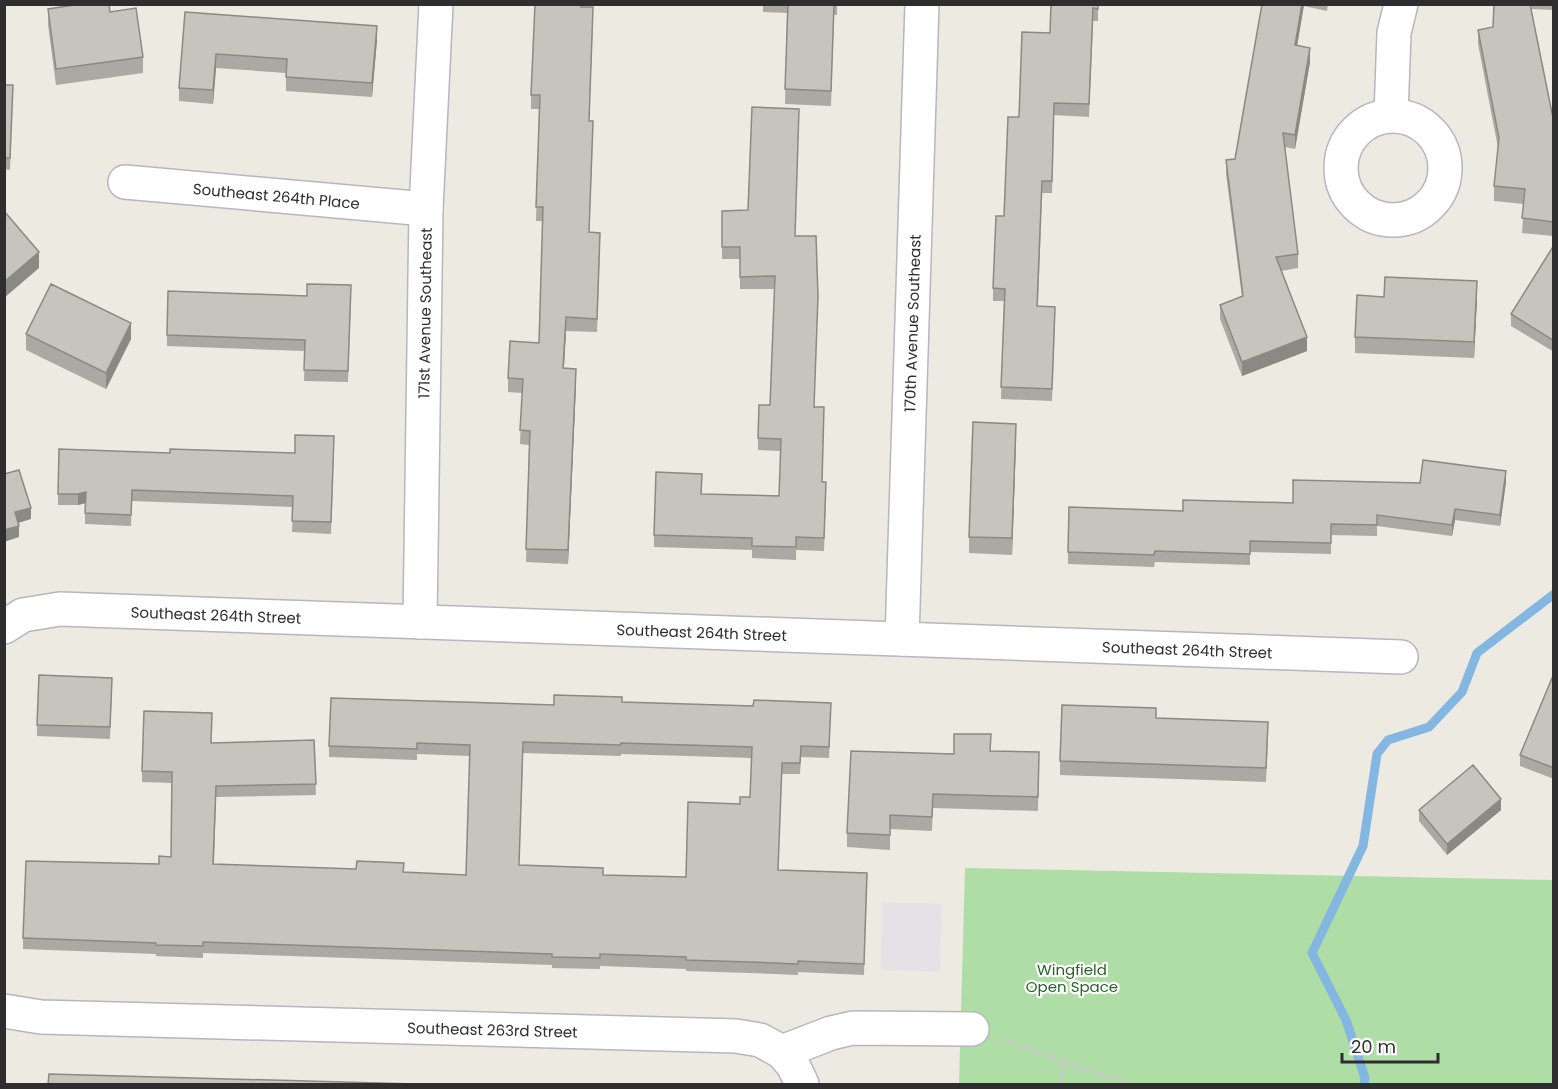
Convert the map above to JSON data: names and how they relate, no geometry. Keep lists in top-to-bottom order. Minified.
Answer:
{"streets":{"street":["Southeast 264th Place","171st Avenue Southeast","170th Avenue Southeast","Southeast 264th Street","Southeast 263rd Street"]},"crossings":[["Southeast 264th Place","171st Avenue Southeast"],["171st Avenue Southeast","Southeast 264th Street"],["170th Avenue Southeast","Southeast 264th Street"]],"parks":["Wingfield Open Space"],"scale_bar":"20 m"}
